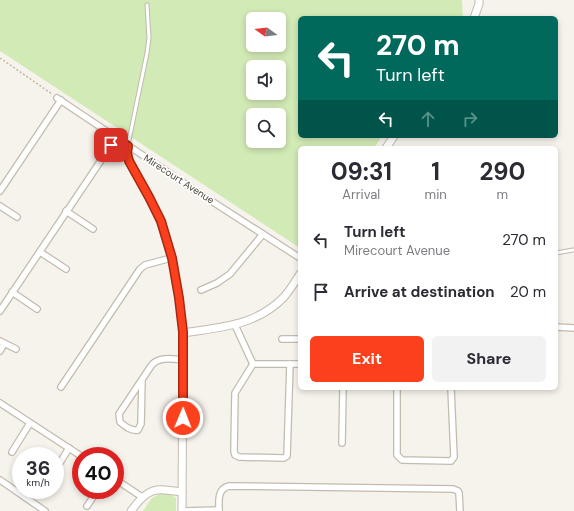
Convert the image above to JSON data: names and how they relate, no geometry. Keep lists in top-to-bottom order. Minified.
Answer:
{"streets":{"street":["Mirecourt Avenue"]},"north":"left","page":{"turn":["270 m","Turn left"],"eta":["09:31","Arrival","1","min","290","m"],"list":[{"name":"Turn left","note":"Mirecourt Avenue","value":"270 m"},{"name":"Arrive at destination","value":"20 m"}],"buttons":["Exit","Share"],"speed":"36 km/h","limit":"40"}}
